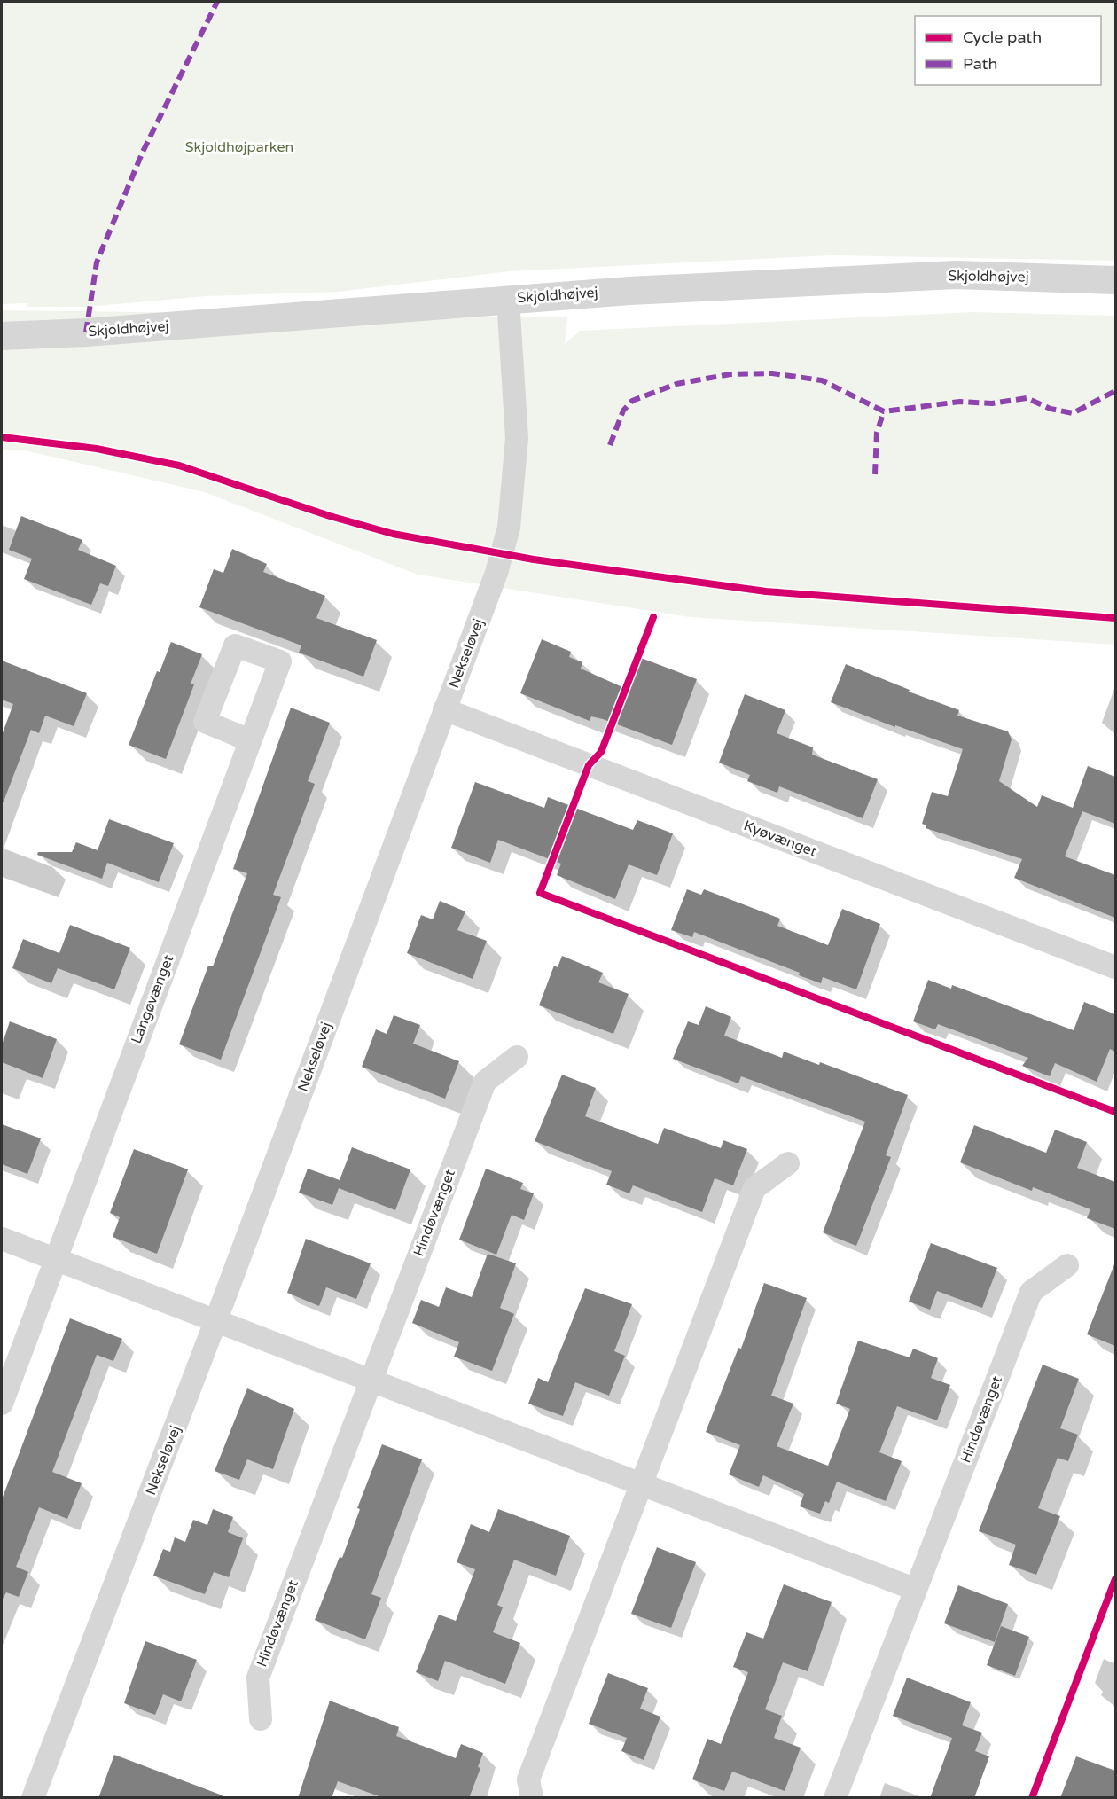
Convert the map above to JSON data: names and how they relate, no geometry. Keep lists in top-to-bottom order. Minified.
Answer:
{"streets":{"street":["Skjoldhøjvej","Nekseløvej","Kyøvænget","Langøvænget","Hindøvænget"]},"crossings":[["Skjoldhøjvej","Nekseløvej"],["Nekseløvej","Kyøvænget"]],"parks":["Skjoldhøjparken"],"legend":["Cycle path","Path"]}
